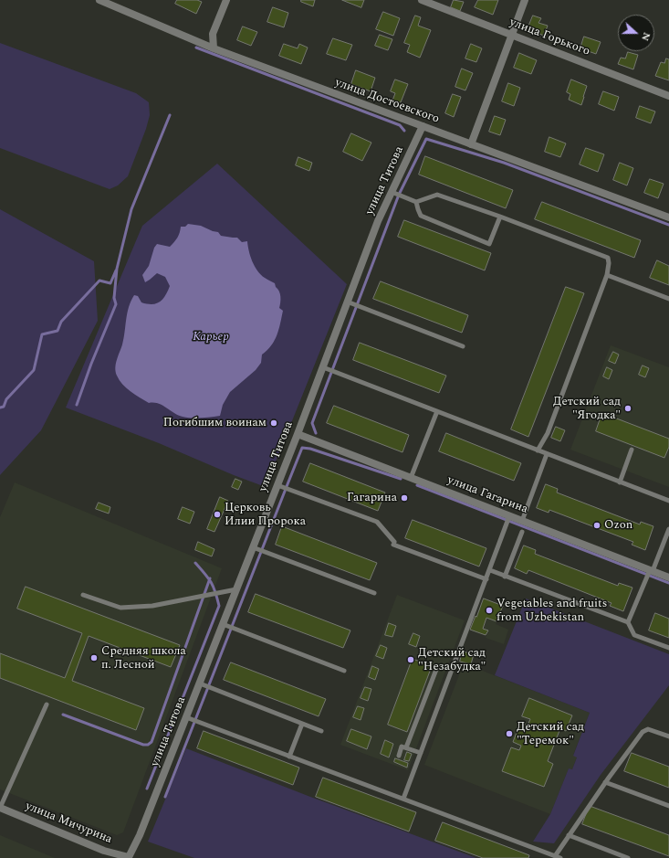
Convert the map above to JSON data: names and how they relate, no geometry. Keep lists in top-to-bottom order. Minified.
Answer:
{"streets":{"street":["улица Горького","улица Достоевского","улица Титова","улица Гагарина","улица Мичурина"]},"crossings":[["улица Достоевского","улица Титова"],["улица Титова","улица Гагарина"],["улица Титова","улица Мичурина"]],"parks":["Карьер"],"places":["Детский сад \"Ягодка\"","Погибшим воинам","Гагарина","Церковь Илии Пророка","Ozon","Vegetables and fruits from Uzbekistan","Средняя школа п. Лесной","Детский сад \"Незабудка\"","Детский сад \"Теремок\""],"north":"right"}
